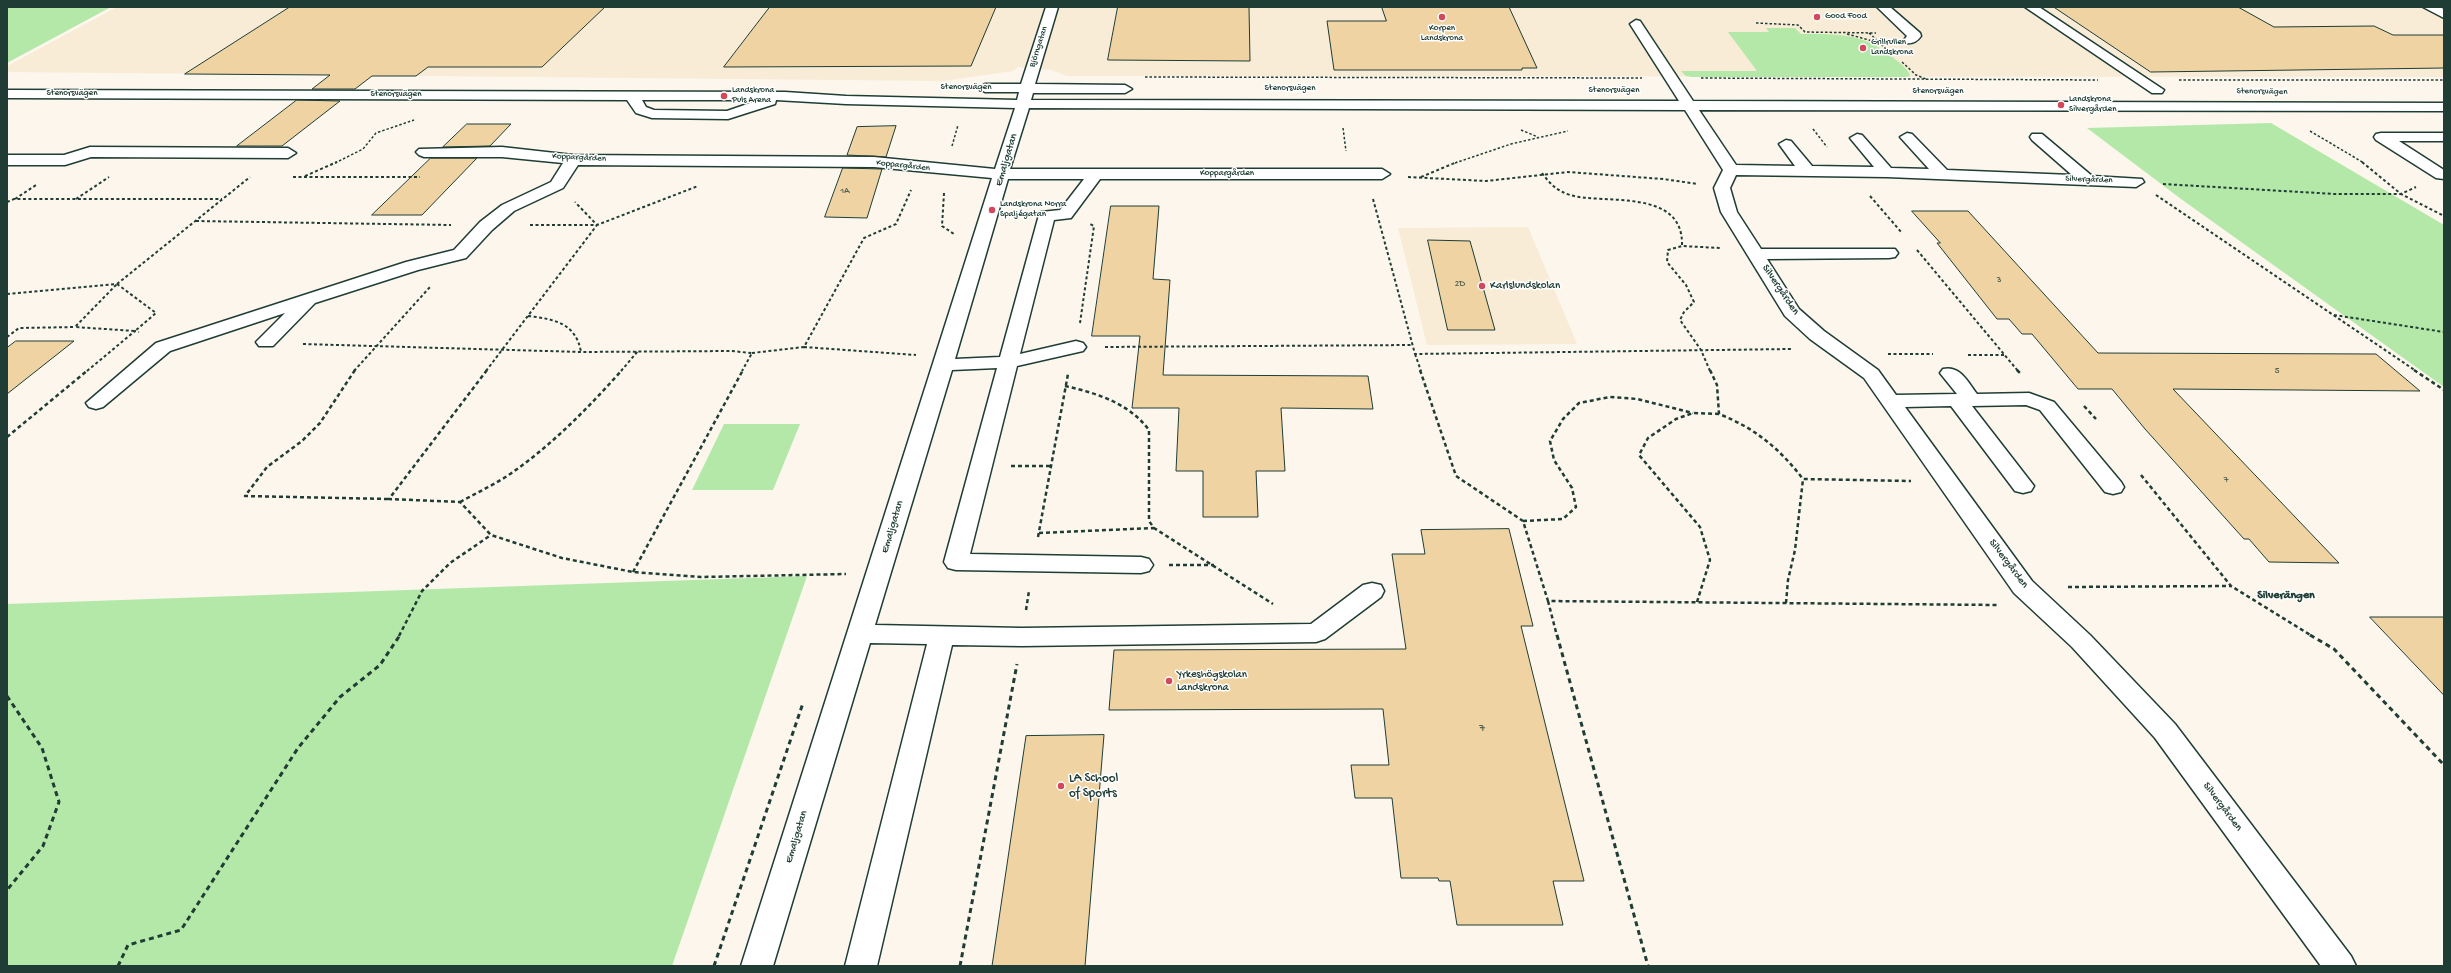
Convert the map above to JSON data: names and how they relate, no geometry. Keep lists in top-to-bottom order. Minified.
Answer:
{"streets":{"street":["Björngatan","Stenorsvägen","Koppargården","Emaljgatan","Silvergården"]},"crossings":[["Björngatan","Stenorsvägen"],["Björngatan","Emaljgatan"],["Stenorsvägen","Emaljgatan"],["Stenorsvägen","Silvergården"],["Koppargården","Emaljgatan"]],"districts":["Silverängen"],"places":["Korpen Landskrona","Good Food","Grillrullen Landskrona","Landskrona Puls Arena","Landskrona Silvergården","Landskrona Norra Spaljégatan","Karlslundskolan","Yrkeshögskolan Landskrona","LA School of Sports"],"house_numbers":["1A","3","2D","5","7","7"]}
